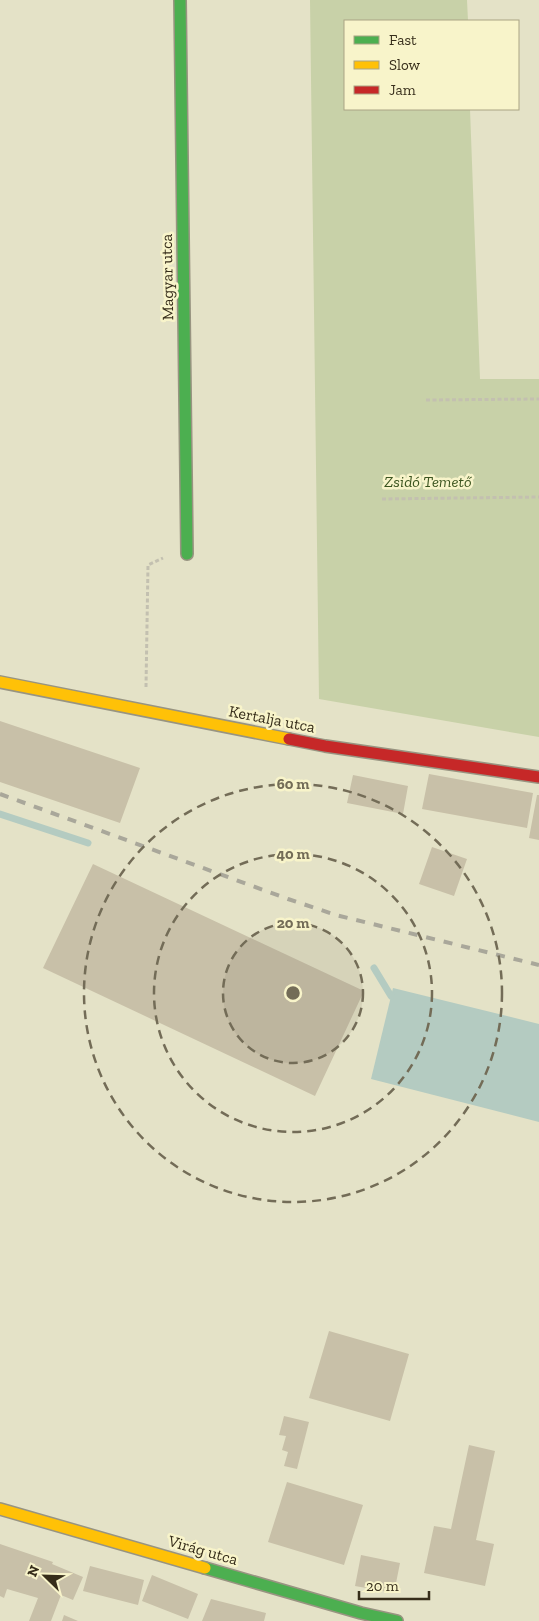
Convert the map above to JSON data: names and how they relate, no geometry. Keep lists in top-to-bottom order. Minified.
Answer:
{"streets":{"street":["Magyar utca","Kertalja utca","Virág utca"]},"parks":["Zsidó Temető"],"legend":["Fast","Slow","Jam"],"scale_bar":"20 m","north":"top left","rings":["60 m","40 m","20 m"]}
